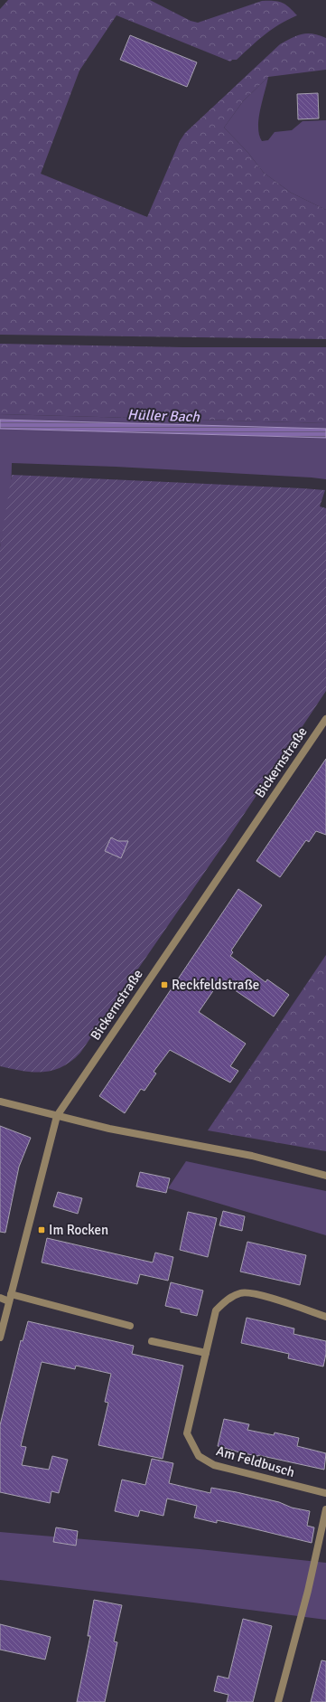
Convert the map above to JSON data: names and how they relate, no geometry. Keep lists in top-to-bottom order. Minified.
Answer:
{"streets":{"street":["Bickernstraße","Am Feldbusch"]},"water":["Hüller Bach"],"places":{"transit":["Reckfeldstraße","Im Rocken"]}}
